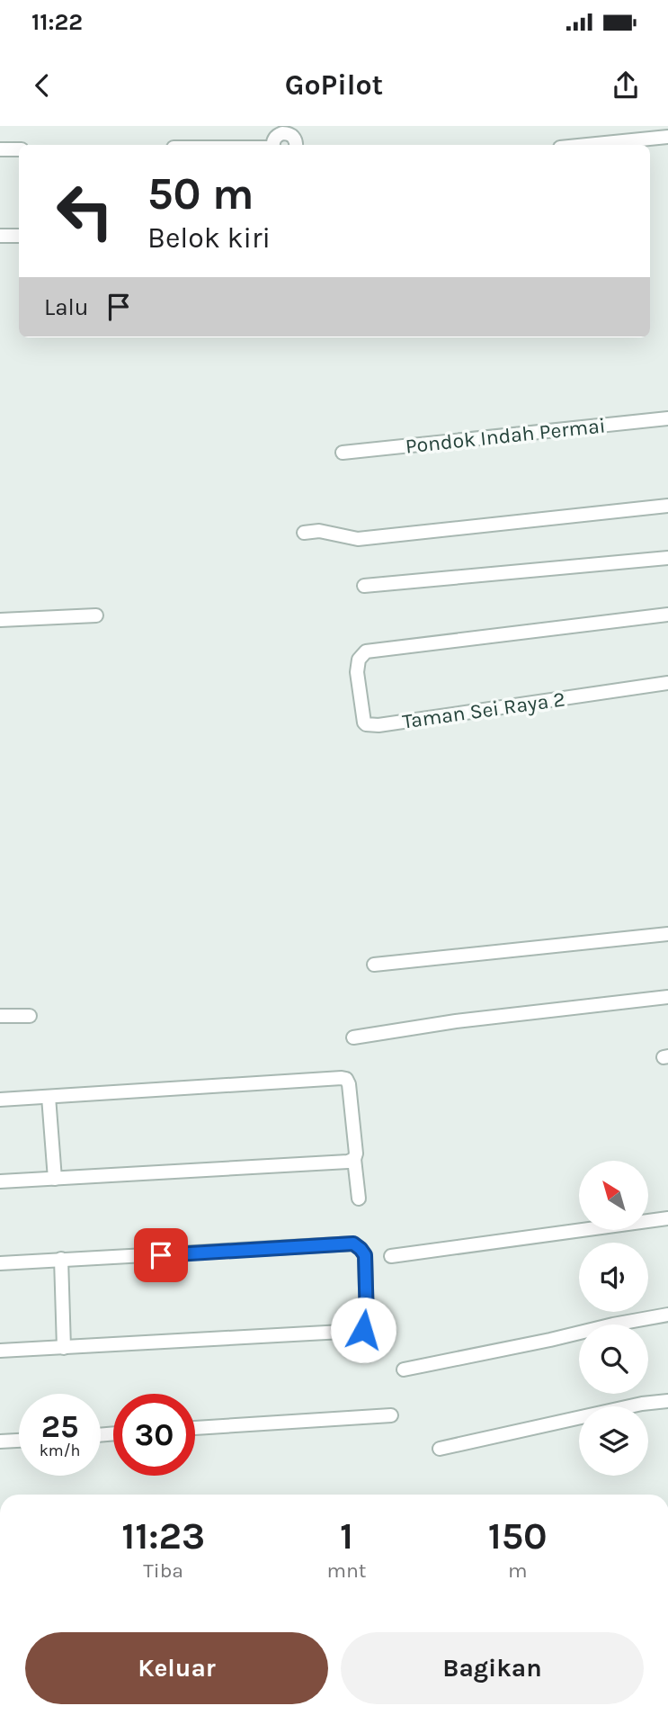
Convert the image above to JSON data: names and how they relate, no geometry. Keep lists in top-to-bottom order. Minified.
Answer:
{"streets":{"street":["Pondok Indah Permai","Taman Sei Raya 2"]},"north":"top left","page":{"status":"11:22","header":"GoPilot","turn":["50 m","Belok kiri"],"then":"Lalu","speed":"25 km/h","limit":"30","eta":["11:23","Tiba","1","mnt","150","m"],"buttons":["Keluar","Bagikan"]}}
